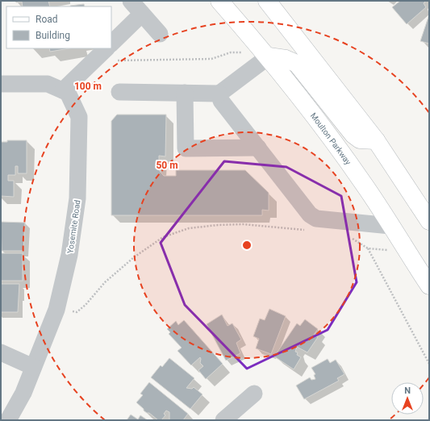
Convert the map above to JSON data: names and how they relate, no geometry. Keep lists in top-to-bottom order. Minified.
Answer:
{"streets":{"main road":["Moulton Parkway"],"street":["Yosemite Road"]},"legend":["Road","Building"],"north":"top","rings":["100 m","50 m"]}
